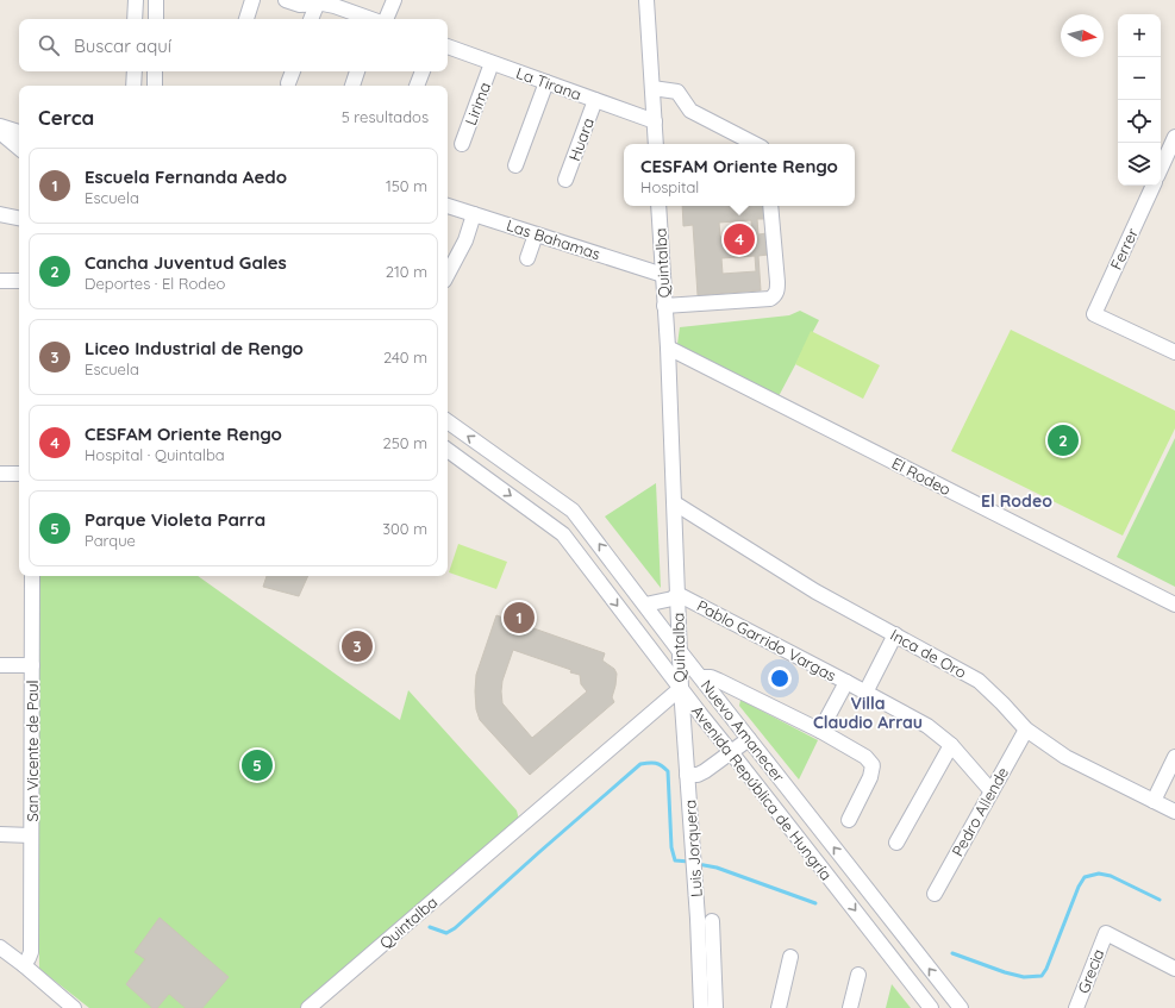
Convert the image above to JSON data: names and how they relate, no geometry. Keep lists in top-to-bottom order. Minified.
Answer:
{"streets":{"street":["La Tirana","Lirima","Huara","Las Bahamas","Ferrer","Quintalba","El Rodeo","Pablo Garrido Vargas","Inca de Oro","Nuevo Amanecer","San Vicente de Paul","Avenida República de Hungría","Pedro Allende","Luis Jorquera","Grecia"]},"crossings":[["La Tirana","Lirima"],["La Tirana","Huara"],["Las Bahamas","Quintalba"],["Quintalba","El Rodeo"],["Quintalba","Pablo Garrido Vargas"],["Quintalba","Inca de Oro"],["Quintalba","Nuevo Amanecer"],["Quintalba","Avenida República de Hungría"],["Quintalba","Luis Jorquera"],["Pablo Garrido Vargas","Pedro Allende"],["Inca de Oro","Pedro Allende"],["Avenida República de Hungría","Luis Jorquera"]],"one_way":["Nuevo Amanecer","Avenida República de Hungría"],"districts":["El Rodeo","Villa Claudio Arrau"],"north":"right","page":{"map_buttons":["+","−"],"search":"Buscar aquí","heading":["Cerca","5 resultados"],"popup":["CESFAM Oriente Rengo","Hospital"],"list":[{"mark":"1","name":"Escuela Fernanda Aedo","note":"Escuela","value":"150 m"},{"mark":"2","name":"Cancha Juventud Gales","note":"Deportes · El Rodeo","value":"210 m"},{"mark":"3","name":"Liceo Industrial de Rengo","note":"Escuela","value":"240 m"},{"mark":"4","name":"CESFAM Oriente Rengo","note":"Hospital · Quintalba","value":"250 m"},{"mark":"5","name":"Parque Violeta Parra","note":"Parque","value":"300 m"}],"pins":["4","2","1","3","5"]}}
